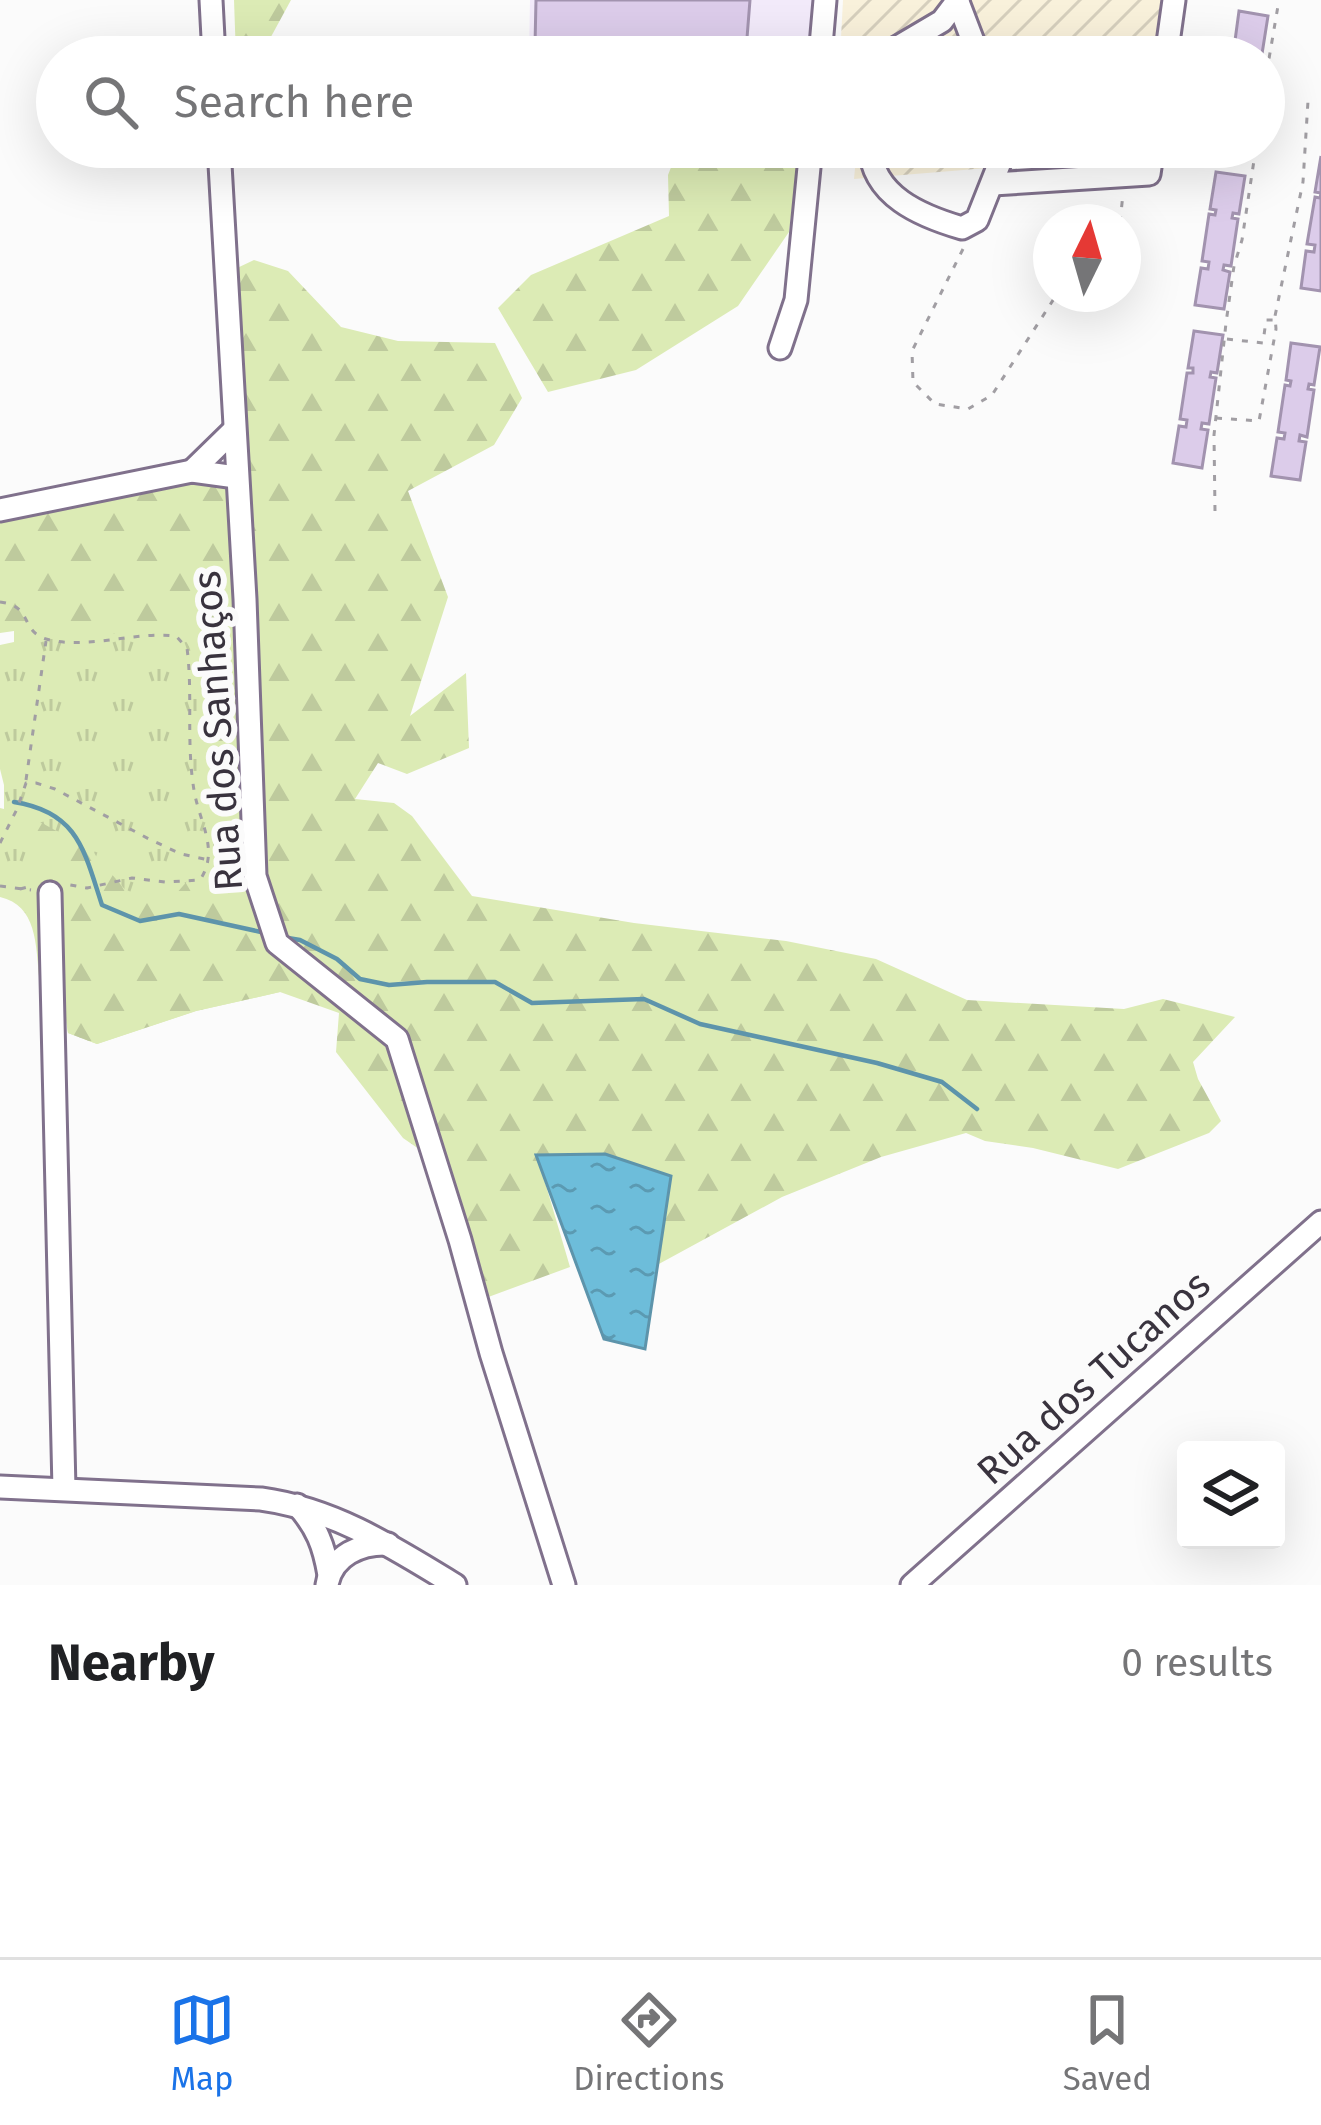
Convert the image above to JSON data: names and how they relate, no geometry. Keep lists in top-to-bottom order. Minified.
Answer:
{"streets":{"street":["Rua dos Sanhaços","Rua dos Tucanos"]},"north":"top","page":{"search":"Search here","heading":["Nearby","0 results"],"nav":["Map","Directions","Saved"]}}
